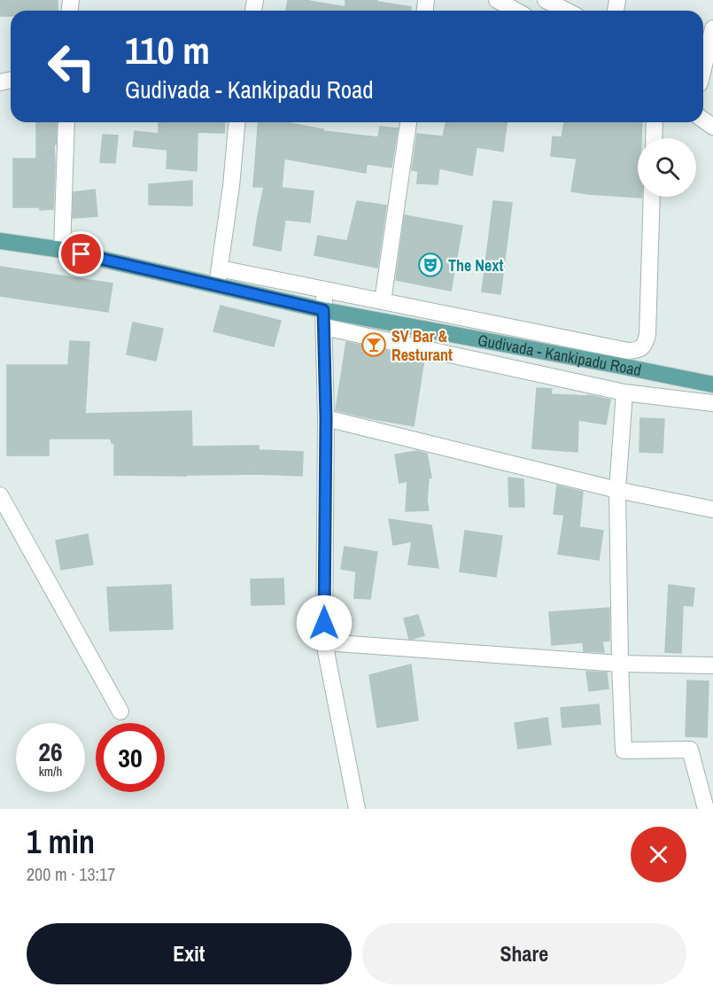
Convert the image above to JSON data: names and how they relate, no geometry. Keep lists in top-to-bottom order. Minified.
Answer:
{"streets":{"main road":["Gudivada - Kankipadu Road"]},"places":{"theatre":["The Next"],"bar":["SV Bar & Resturant"]},"page":{"turn":["110 m","Gudivada - Kankipadu Road"],"speed":"26 km/h","limit":"30","heading":["1 min","200 m · 13:17"],"buttons":["Exit","Share"]}}
